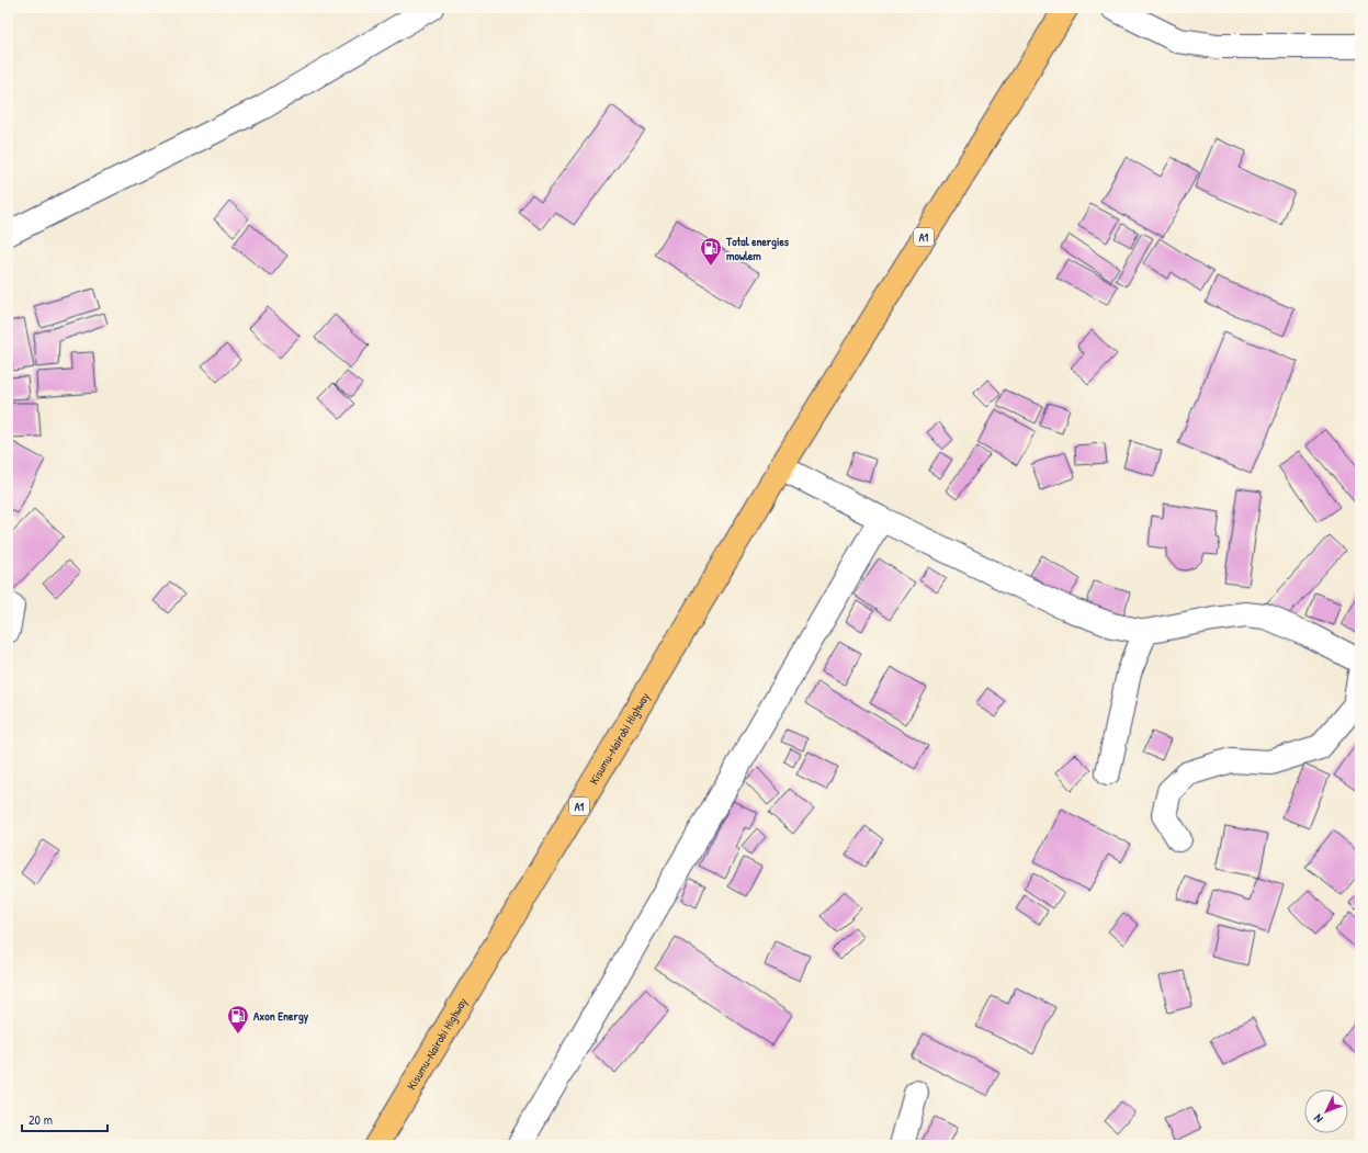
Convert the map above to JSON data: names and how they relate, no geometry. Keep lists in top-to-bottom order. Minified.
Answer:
{"streets":{"highway":["A1","Kisumu-Nairobi Highway"]},"crossings":[["A1","Kisumu-Nairobi Highway"]],"places":{"fuel station":["Total energies mowlem","Axon Energy"]},"scale_bar":"20 m","north":"bottom left"}
